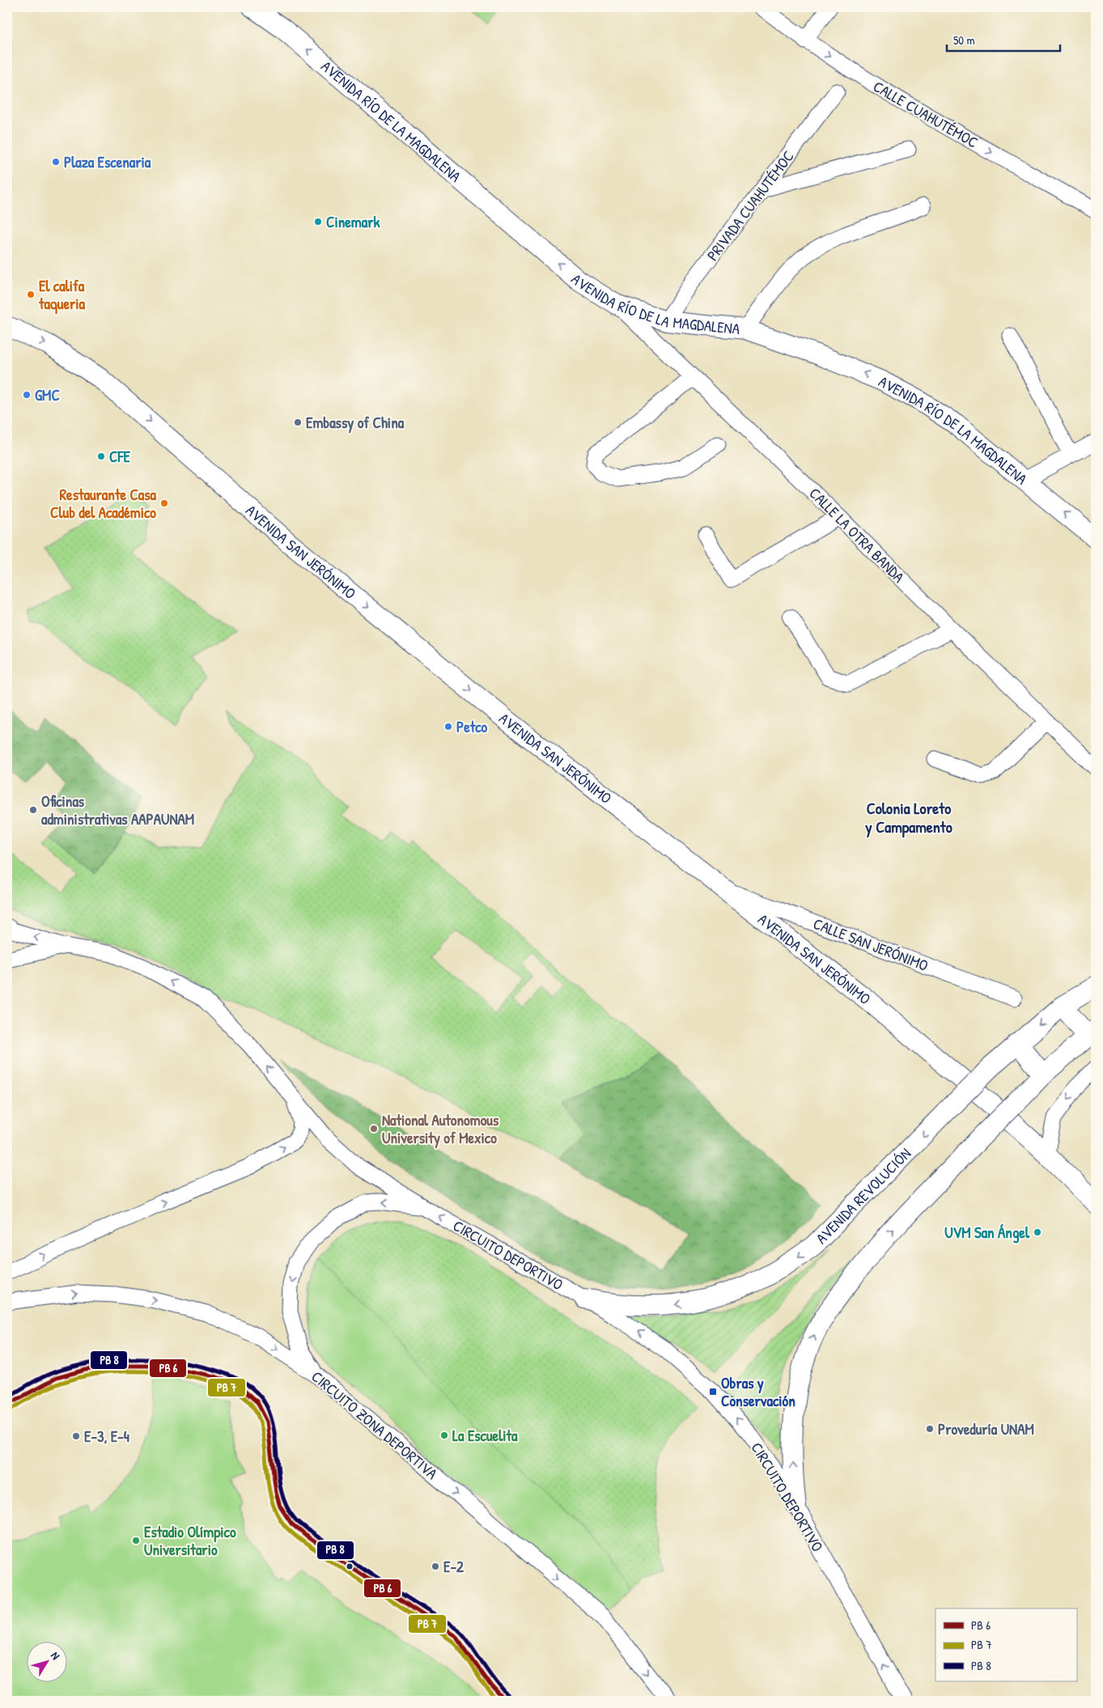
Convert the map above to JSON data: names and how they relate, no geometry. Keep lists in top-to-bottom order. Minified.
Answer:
{"streets":{"main road":["AVENIDA RÍO DE LA MAGDALENA","AVENIDA SAN JERÓNIMO","AVENIDA REVOLUCIÓN"],"street":["CALLE CUAHUTÉMOC","PRIVADA CUAHUTÉMOC","CALLE LA OTRA BANDA","CALLE SAN JERÓNIMO","CIRCUITO DEPORTIVO","CIRCUITO ZONA DEPORTIVA"]},"crossings":[["AVENIDA RÍO DE LA MAGDALENA","PRIVADA CUAHUTÉMOC"],["AVENIDA RÍO DE LA MAGDALENA","CALLE LA OTRA BANDA"],["AVENIDA SAN JERÓNIMO","CALLE SAN JERÓNIMO"],["AVENIDA REVOLUCIÓN","CIRCUITO DEPORTIVO"]],"one_way":["CALLE CUAHUTÉMOC","AVENIDA RÍO DE LA MAGDALENA","AVENIDA SAN JERÓNIMO","AVENIDA REVOLUCIÓN","CIRCUITO DEPORTIVO","CIRCUITO ZONA DEPORTIVA"],"districts":["Colonia Loreto y Campamento"],"places":{"other":["Plaza Escenaria","Cinemark","El califa taqueria","GMC","Embassy of China","CFE","Restaurante Casa Club del Académico","Petco","Oficinas administrativas AAPAUNAM","National Autonomous University of Mexico","UVM San Ángel","Proveduría UNAM","La Escuelita","E-3, E-4","Estadio Olímpico Universitario","E-2"],"transit":["Obras y Conservación"]},"legend":["PB 6","PB 7","PB 8"],"scale_bar":"50 m","north":"top right"}
